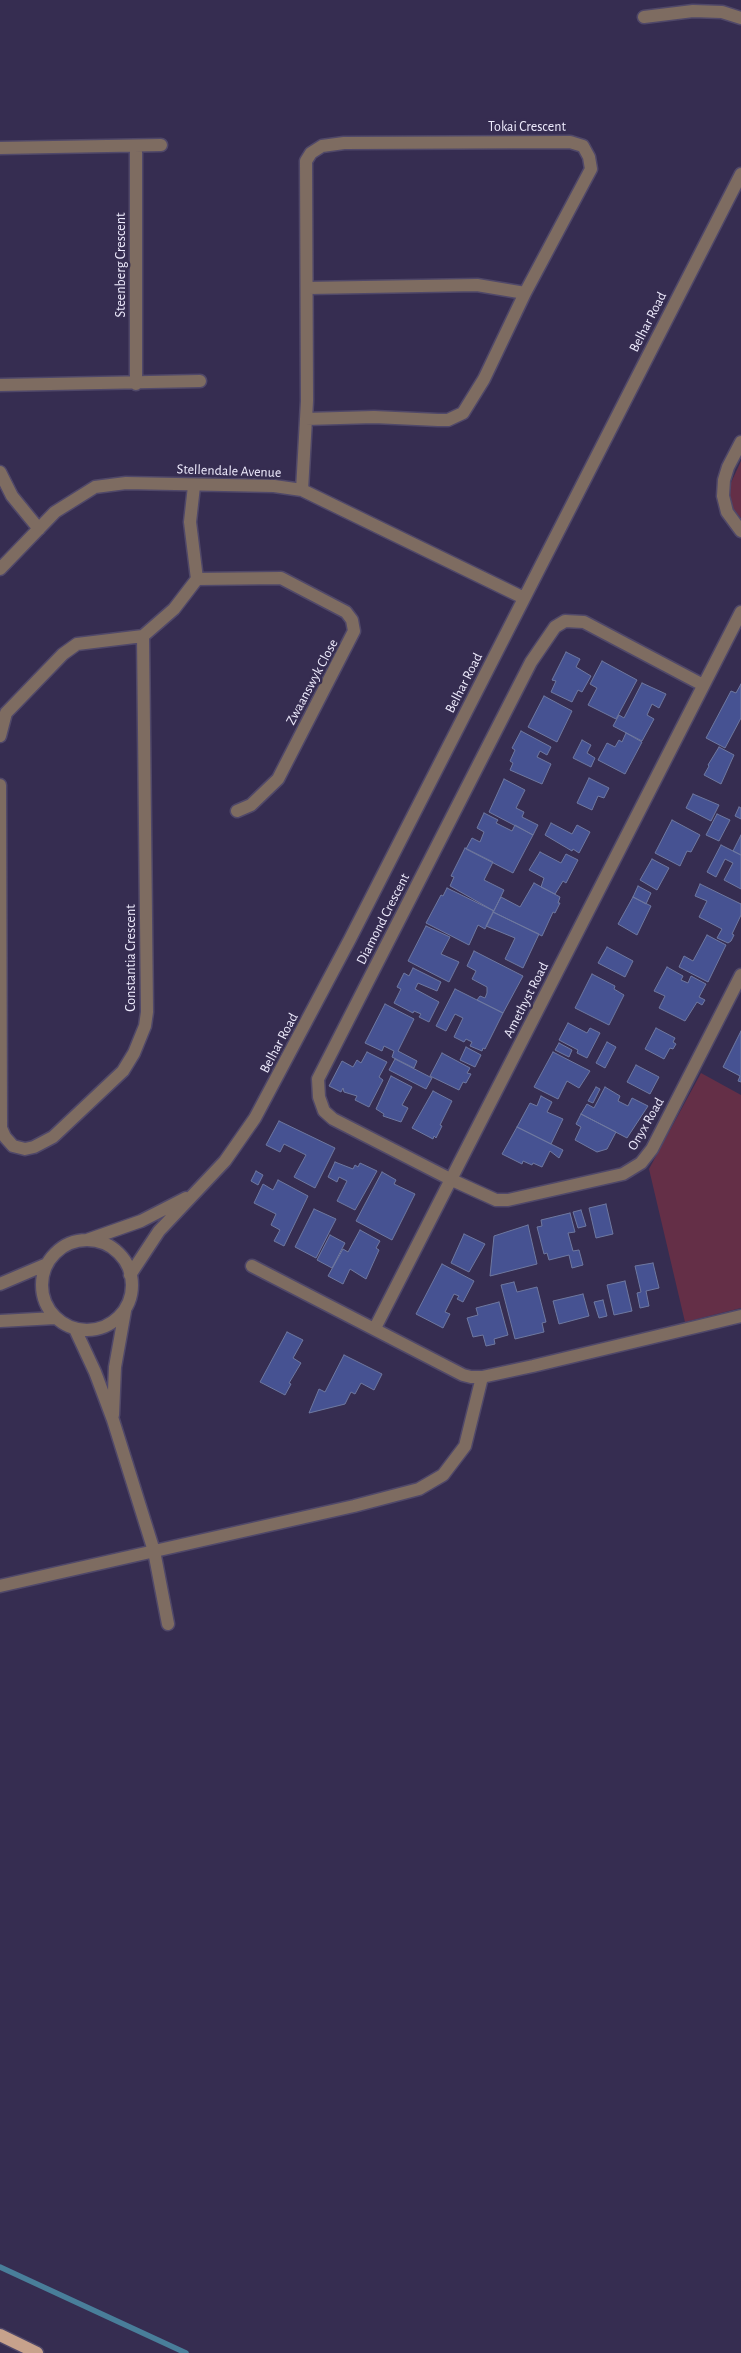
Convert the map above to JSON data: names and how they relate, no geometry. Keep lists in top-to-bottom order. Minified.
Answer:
{"streets":{"street":["Tokai Crescent","Steenberg Crescent","Belhar Road","Stellendale Avenue","Zwaanswyk Close","Diamond Crescent","Constantia Crescent","Amethyst Road","Onyx Road"]},"crossings":[["Tokai Crescent","Stellendale Avenue"],["Belhar Road","Stellendale Avenue"],["Diamond Crescent","Amethyst Road"],["Diamond Crescent","Onyx Road"],["Amethyst Road","Onyx Road"]]}
